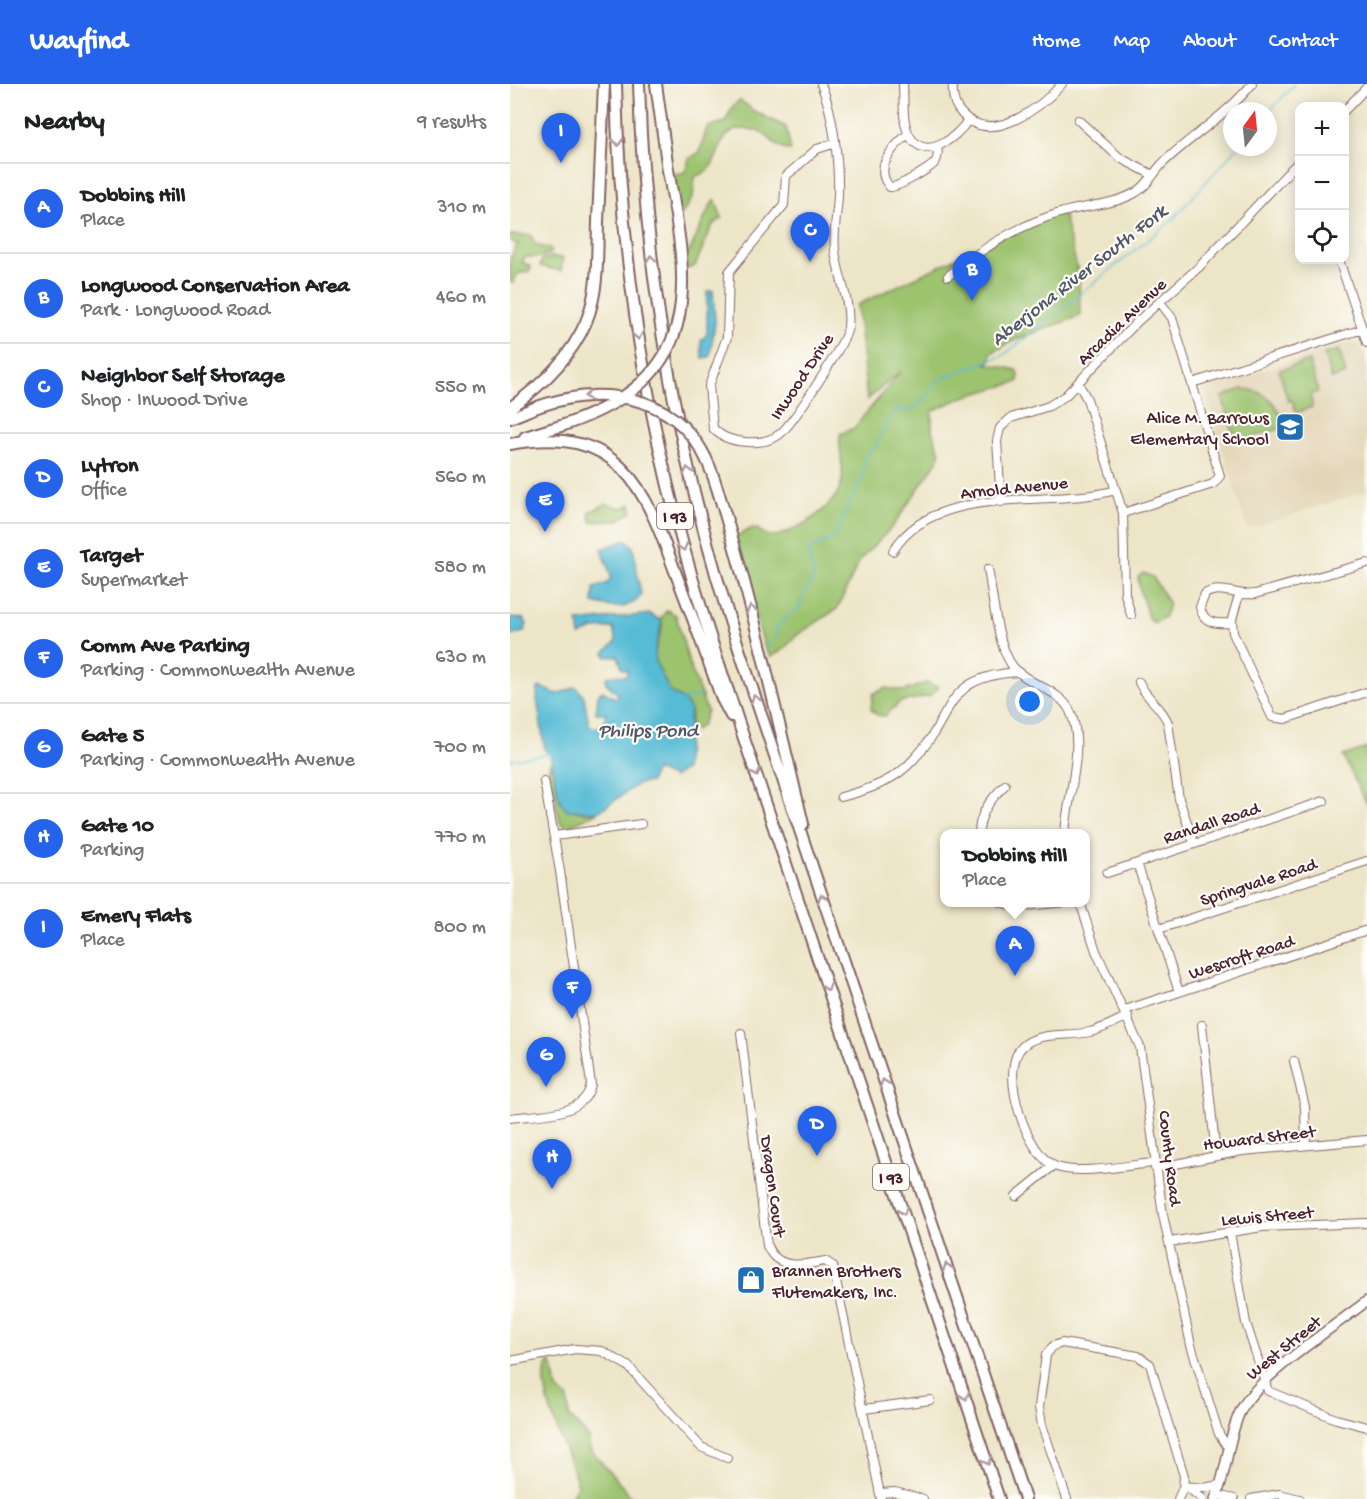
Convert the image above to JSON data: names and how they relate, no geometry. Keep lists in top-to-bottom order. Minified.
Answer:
{"streets":{"highway":["I 93"],"main road":["West Street"],"street":["Arcadia Avenue","Inwood Drive","Arnold Avenue","Randall Road","Springvale Road","Wescroft Road","Howard Street","County Road","Dragon Court","Lewis Street"]},"crossings":[["Arcadia Avenue","Arnold Avenue"],["Wescroft Road","Howard Street"],["Wescroft Road","County Road"],["Howard Street","County Road"],["County Road","Lewis Street"],["County Road","West Street"]],"water":["Aberjona River South Fork","Philips Pond"],"places":{"school or university":["Alice M. Barrows Elementary School"],"shop":["Brannen Brothers Flutemakers, Inc."]},"north":"top","page":{"header":"Wayfind","nav":["Home","Map","About","Contact"],"heading":["Nearby","9 results"],"map_buttons":["+","−"],"pins":["I","C","B","E","A","F","G","D","H"],"list":[{"mark":"A","name":"Dobbins Hill","note":"Place","value":"310 m"},{"mark":"B","name":"Longwood Conservation Area","note":"Park · Longwood Road","value":"460 m"},{"mark":"C","name":"Neighbor Self Storage","note":"Shop · Inwood Drive","value":"550 m"},{"mark":"D","name":"Lytron","note":"Office","value":"560 m"},{"mark":"E","name":"Target","note":"Supermarket","value":"580 m"},{"mark":"F","name":"Comm Ave Parking","note":"Parking · Commonwealth Avenue","value":"630 m"},{"mark":"G","name":"Gate 5","note":"Parking · Commonwealth Avenue","value":"700 m"},{"mark":"H","name":"Gate 10","note":"Parking","value":"770 m"},{"mark":"I","name":"Emery Flats","note":"Place","value":"800 m"}],"popup":["Dobbins Hill","Place"]}}
